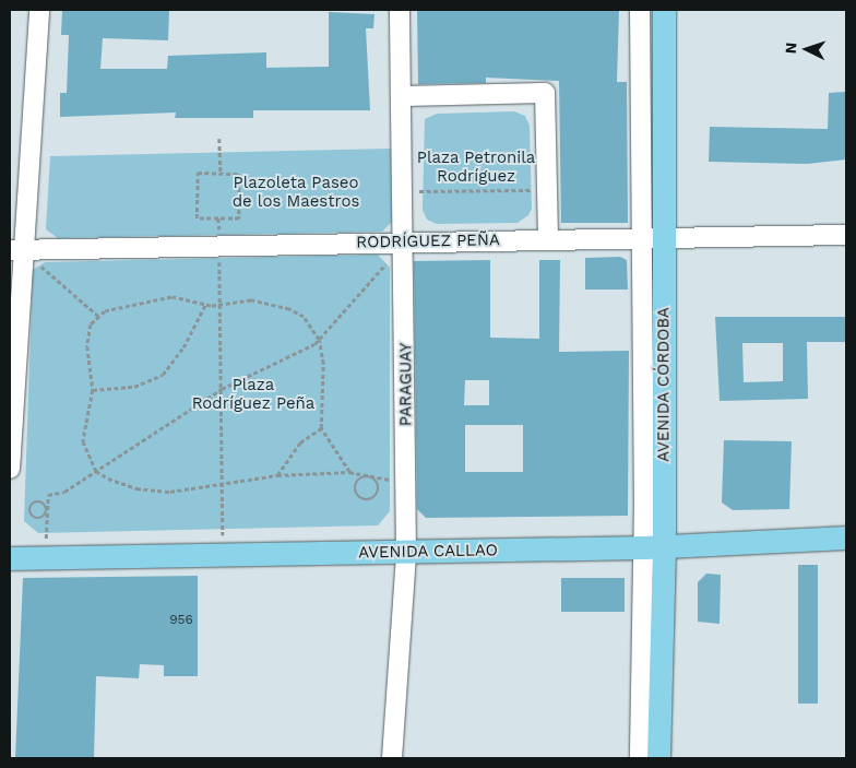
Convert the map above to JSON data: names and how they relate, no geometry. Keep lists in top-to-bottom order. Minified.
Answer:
{"streets":{"main road":["AVENIDA CÓRDOBA","AVENIDA CALLAO"],"street":["RODRÍGUEZ PEÑA","PARAGUAY"]},"crossings":[["RODRÍGUEZ PEÑA","PARAGUAY"],["RODRÍGUEZ PEÑA","AVENIDA CÓRDOBA"],["PARAGUAY","AVENIDA CALLAO"],["AVENIDA CÓRDOBA","AVENIDA CALLAO"]],"parks":["Plaza Petronila Rodríguez","Plazoleta Paseo de los Maestros","Plaza Rodríguez Peña"],"house_numbers":["956"],"north":"left"}
